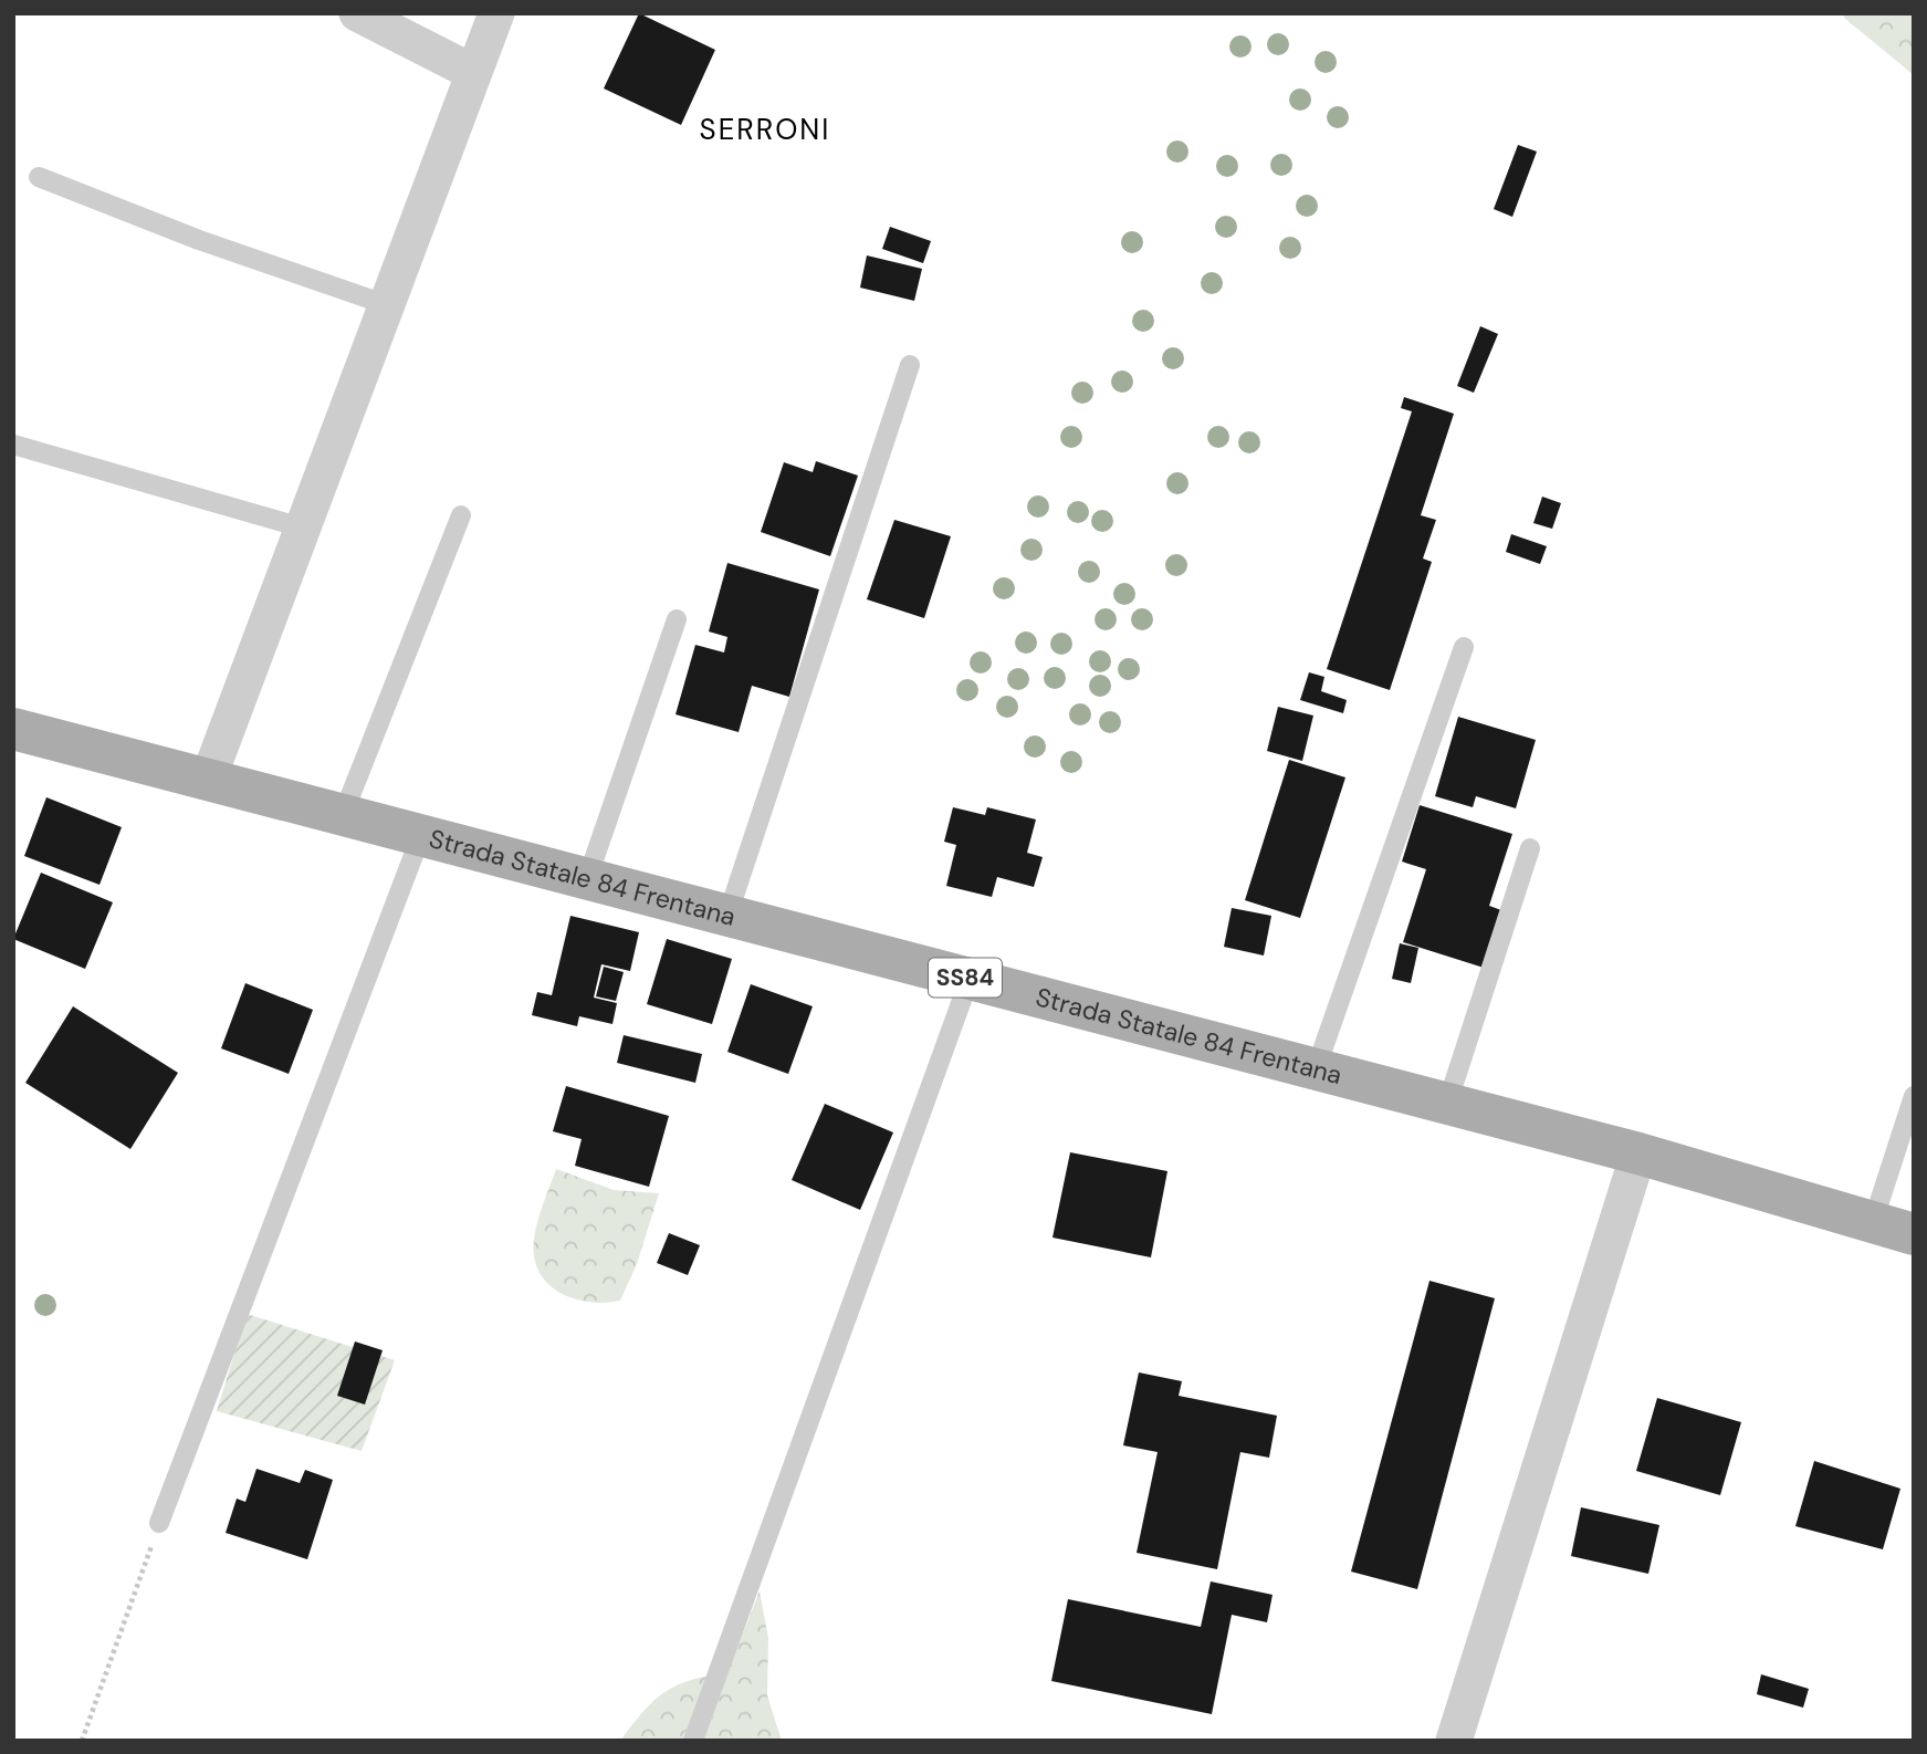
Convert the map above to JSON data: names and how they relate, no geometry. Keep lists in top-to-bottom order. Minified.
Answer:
{"streets":{"main road":["Strada Statale 84 Frentana","SS84"]},"districts":["SERRONI"]}
